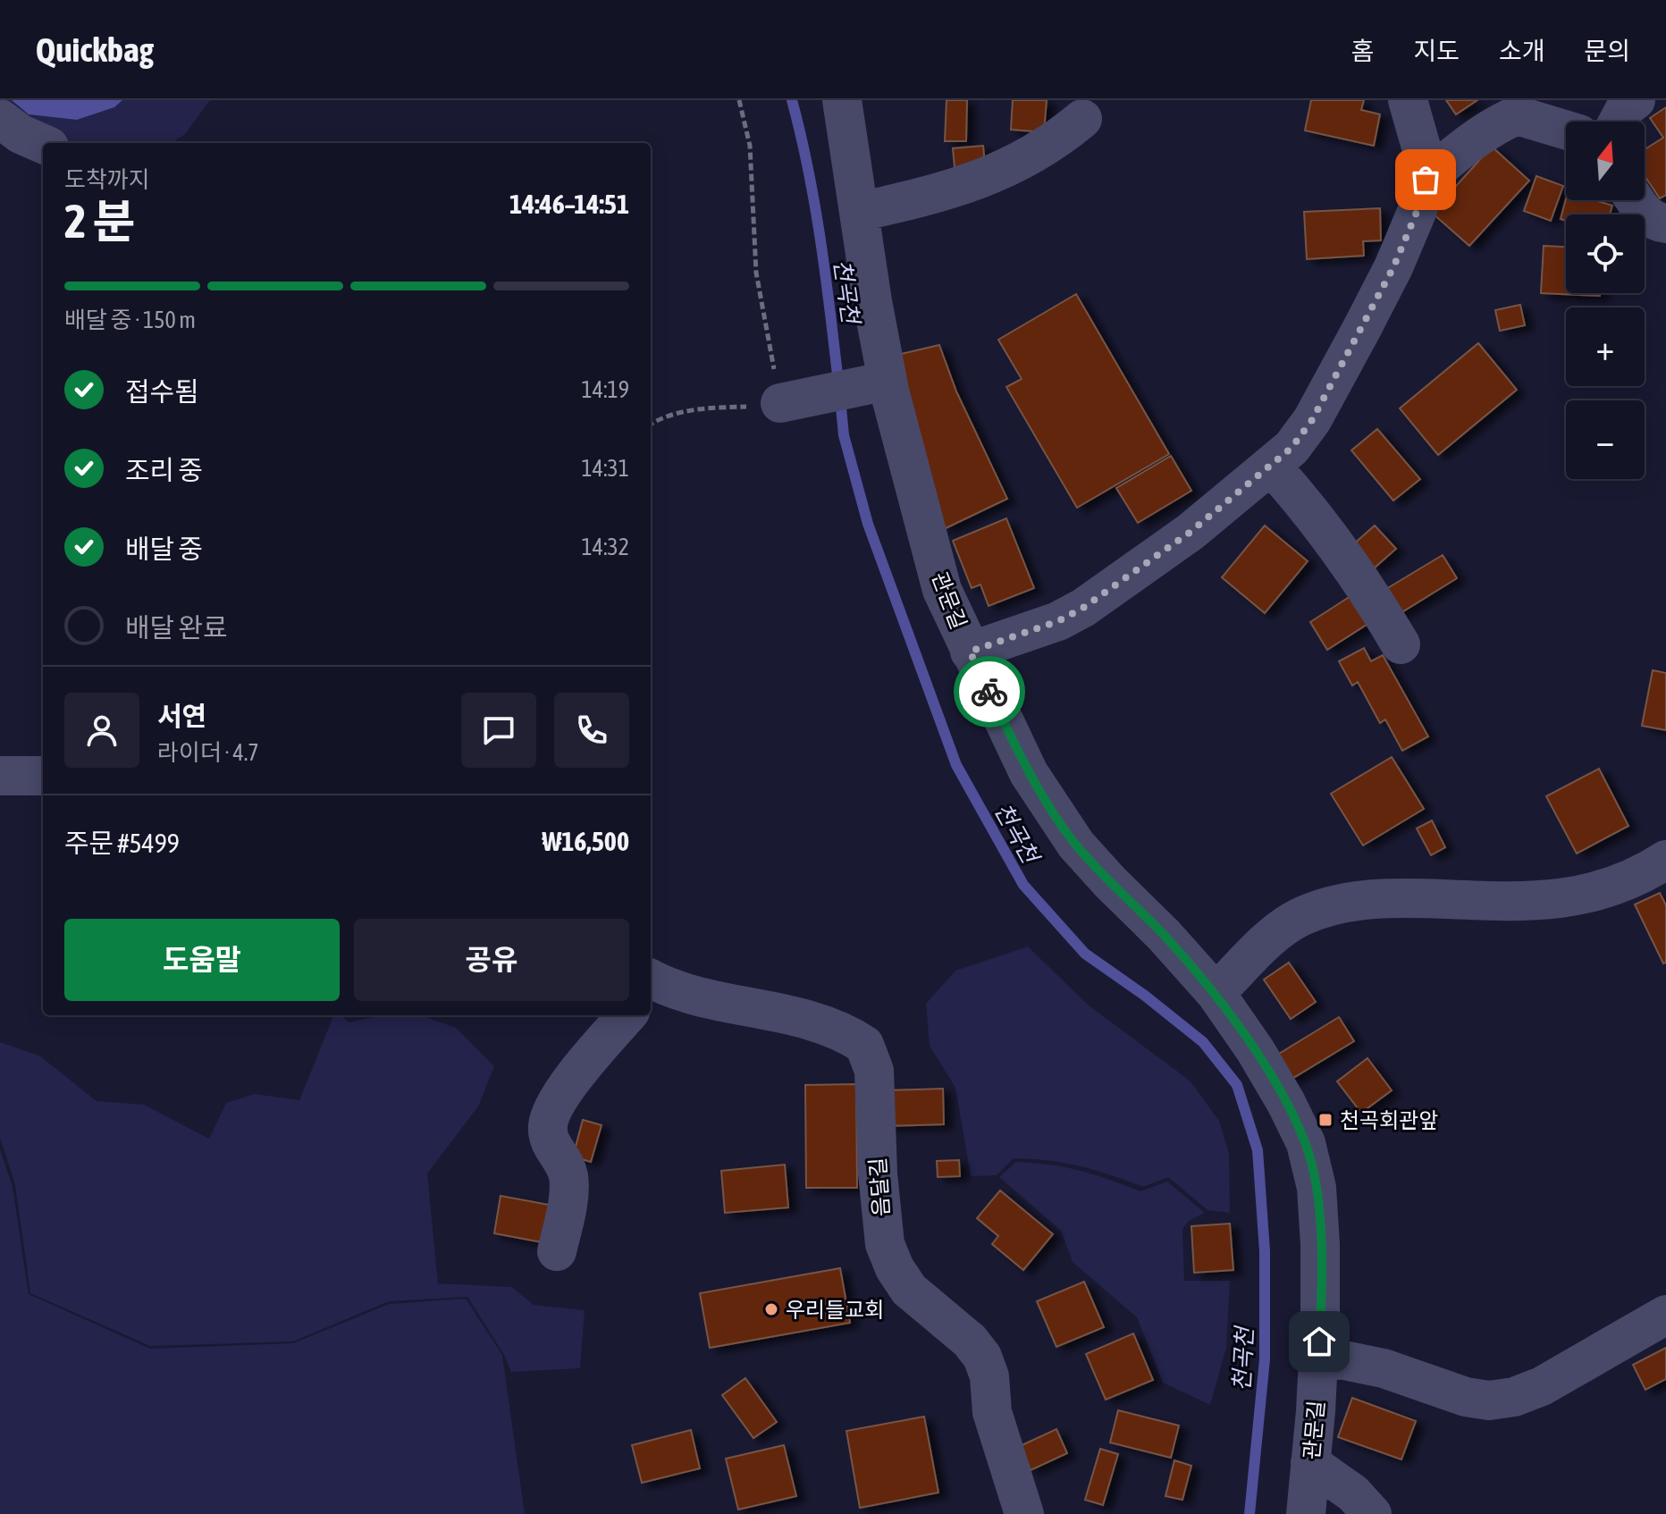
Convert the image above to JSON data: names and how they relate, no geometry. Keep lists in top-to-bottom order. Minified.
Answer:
{"streets":{"street":["관문길","음달길"]},"water":["천곡천"],"places":{"transit":["천곡회관앞"],"other":["우리들교회"]},"north":"top","page":{"header":"Quickbag","nav":["홈","지도","소개","문의"],"map_buttons":["+","−"],"heading":["2 분","도착까지","14:46–14:51"],"panel":["서연","라이더 · 4.7","주문 #5499","₩16,500"],"bar":"배달 중 · 150 m","list":[["접수됨","14:19"],["조리 중","14:31"],["배달 중","14:32"],"배달 완료"],"buttons":["도움말","공유"]}}
